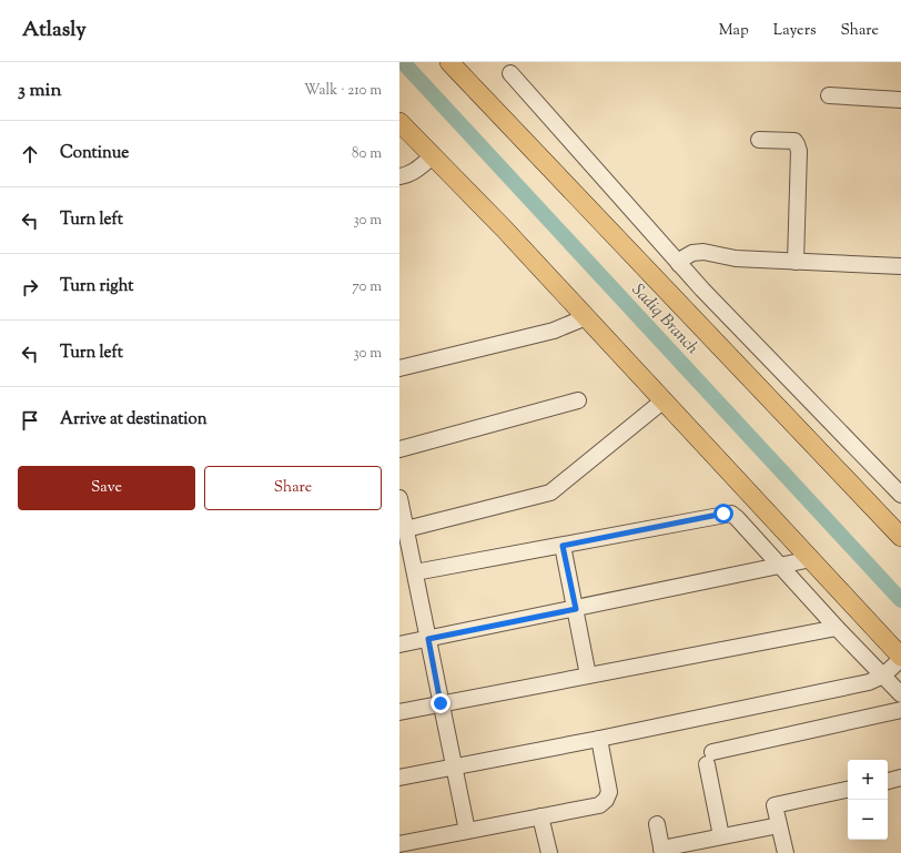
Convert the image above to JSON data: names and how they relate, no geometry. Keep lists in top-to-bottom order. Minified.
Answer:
{"water":["Sadiq Branch"],"page":{"header":"Atlasly","nav":["Map","Layers","Share"],"heading":["3 min","Walk · 210 m"],"list":[["Continue","80 m"],["Turn left","30 m"],["Turn right","70 m"],["Turn left","30 m"],"Arrive at destination"],"buttons":["Save","Share"],"map_buttons":["+","−"]}}
